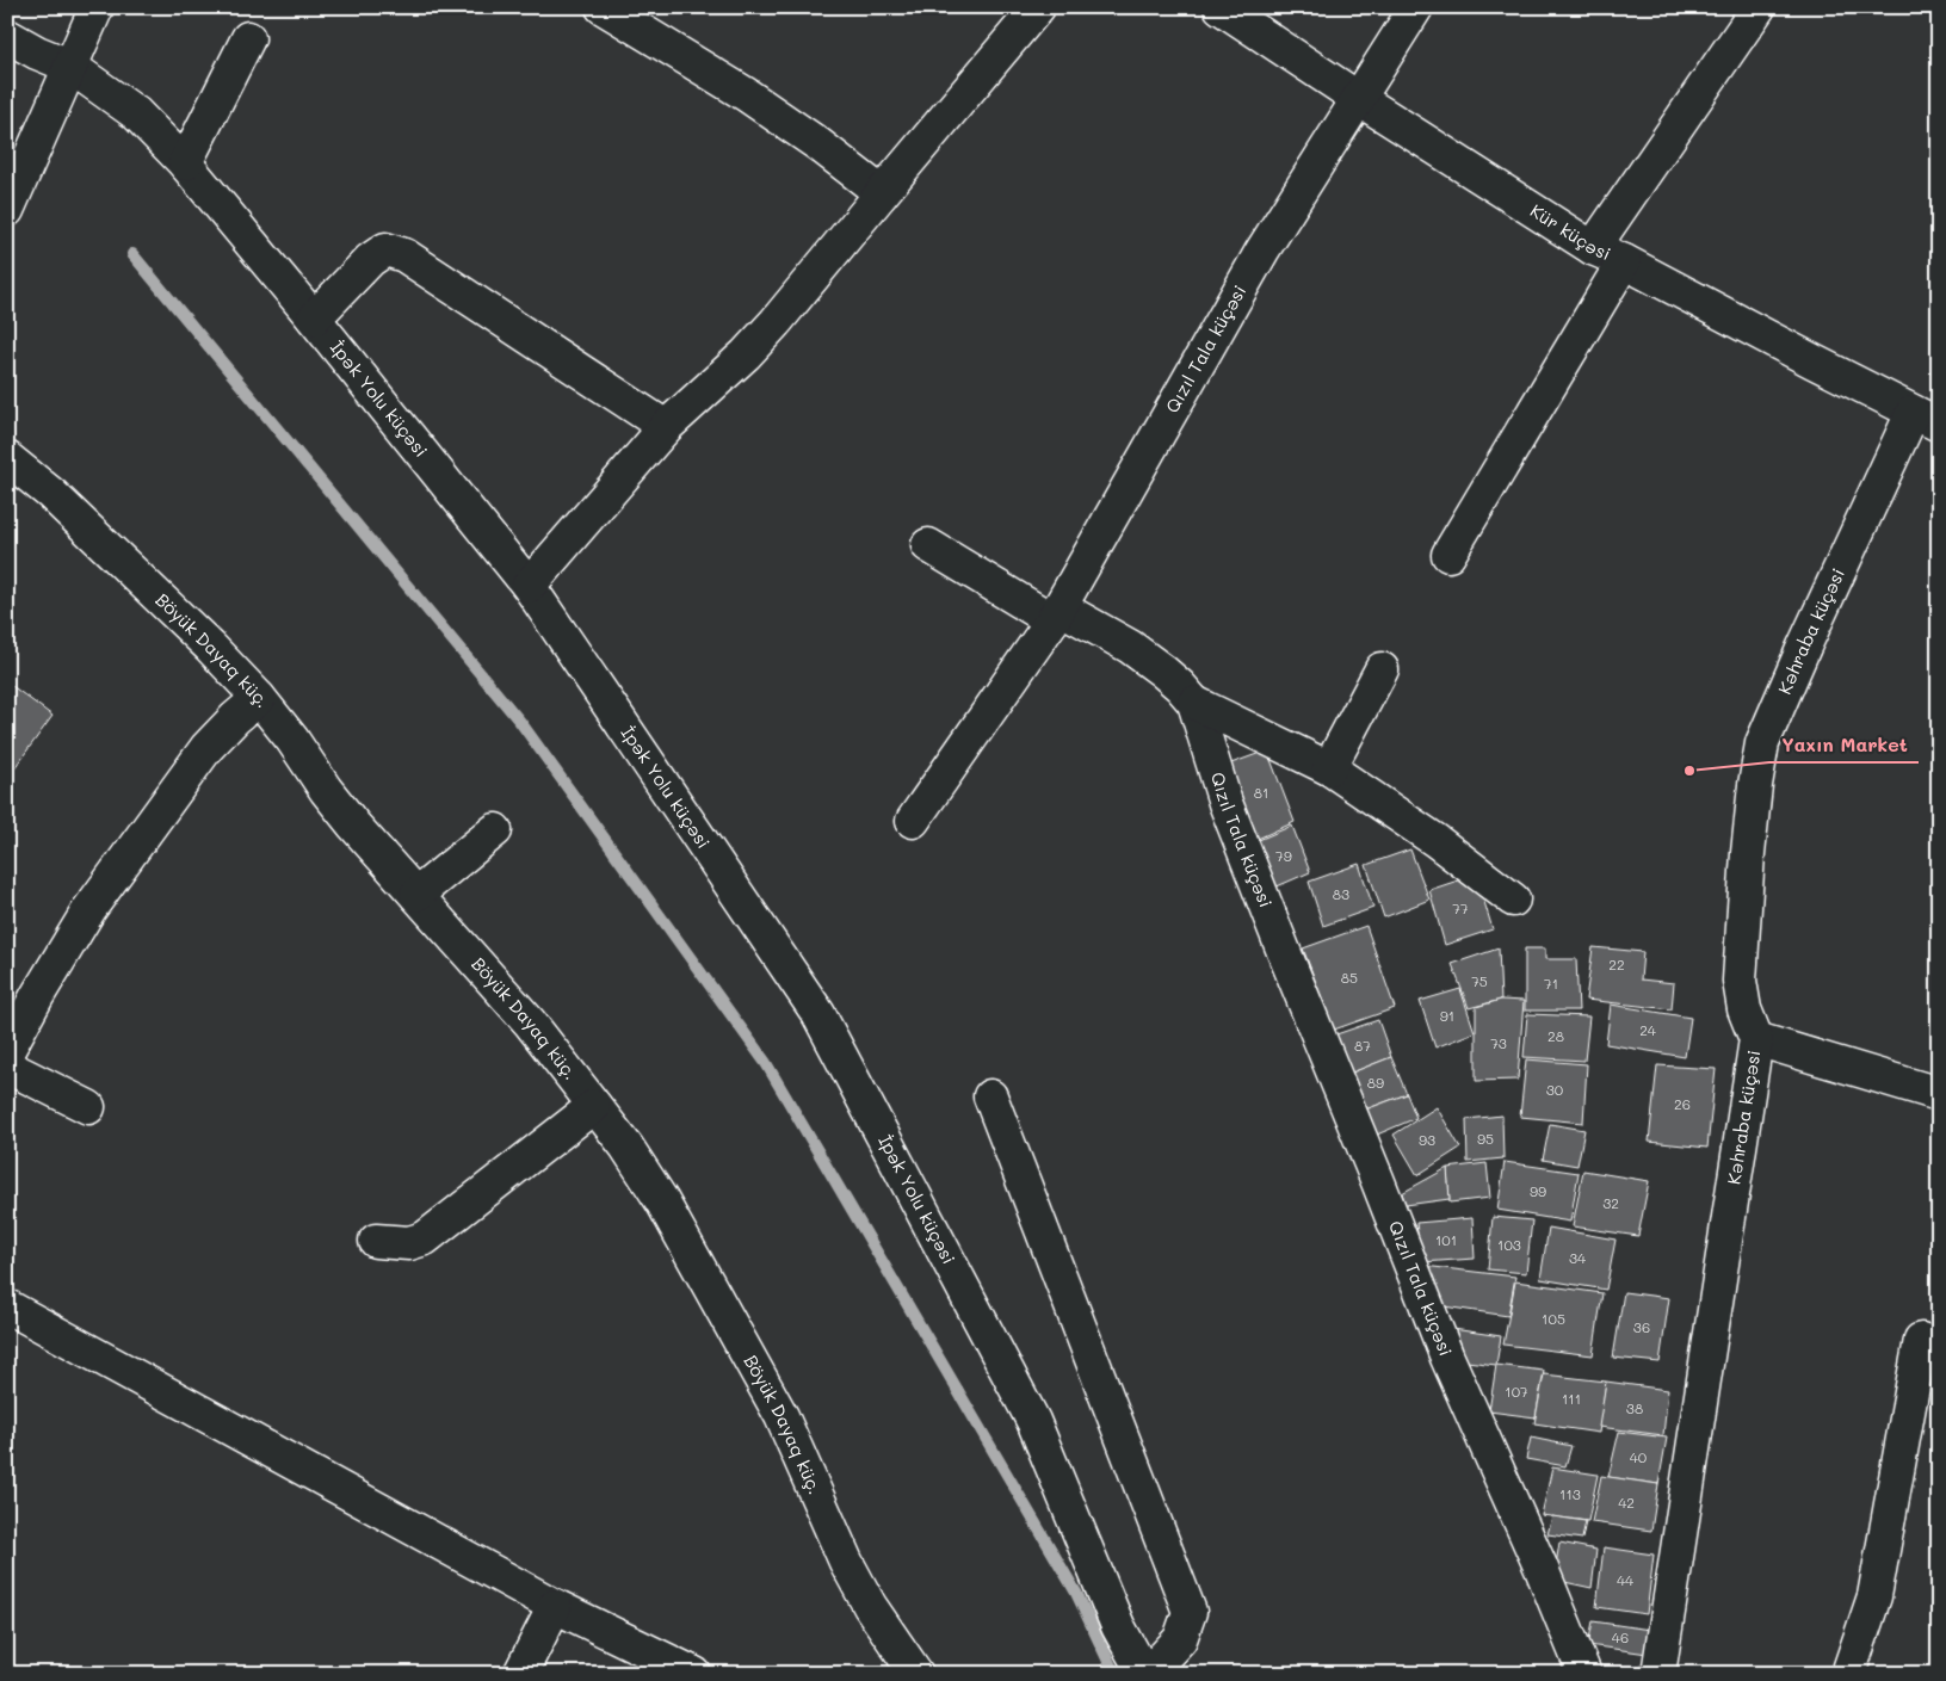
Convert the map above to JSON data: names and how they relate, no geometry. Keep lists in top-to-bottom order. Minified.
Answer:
{"streets":{"street":["Kür küçəsi","Qızıl Tala küçəsi","İpək Yolu küçəsi","Kəhraba küçəsi","Böyük Dayaq küç."]},"crossings":[["Kür küçəsi","Qızıl Tala küçəsi"],["Kür küçəsi","Kəhraba küçəsi"]],"places":["Yaxın Market"],"house_numbers":["81","79","83","77","22","85","75","71","91","24","28","73","87","89","30","26","95","93","99","32","101","103","34","105","36","107","111","38","40","113","42","44","46"]}
